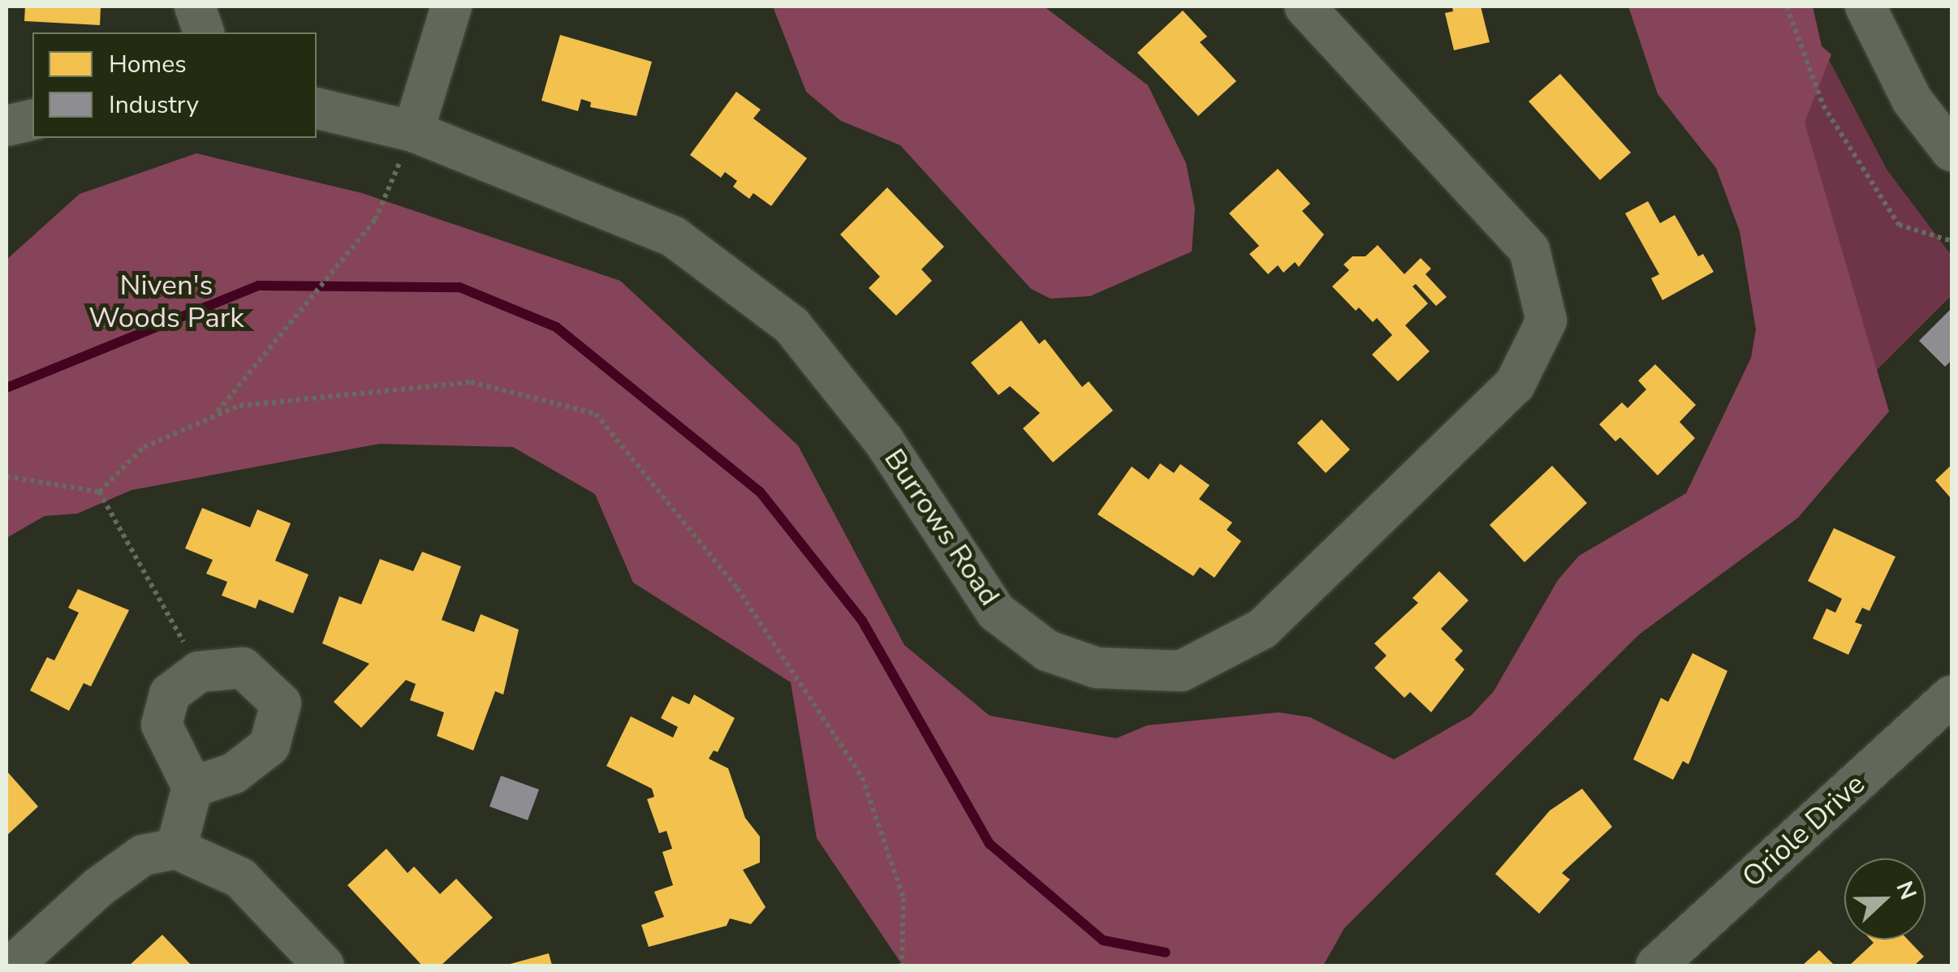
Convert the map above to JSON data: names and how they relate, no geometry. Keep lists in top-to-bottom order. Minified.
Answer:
{"streets":{"street":["Burrows Road","Oriole Drive"]},"parks":["Niven's Woods Park"],"legend":["Homes","Industry"],"north":"right"}
